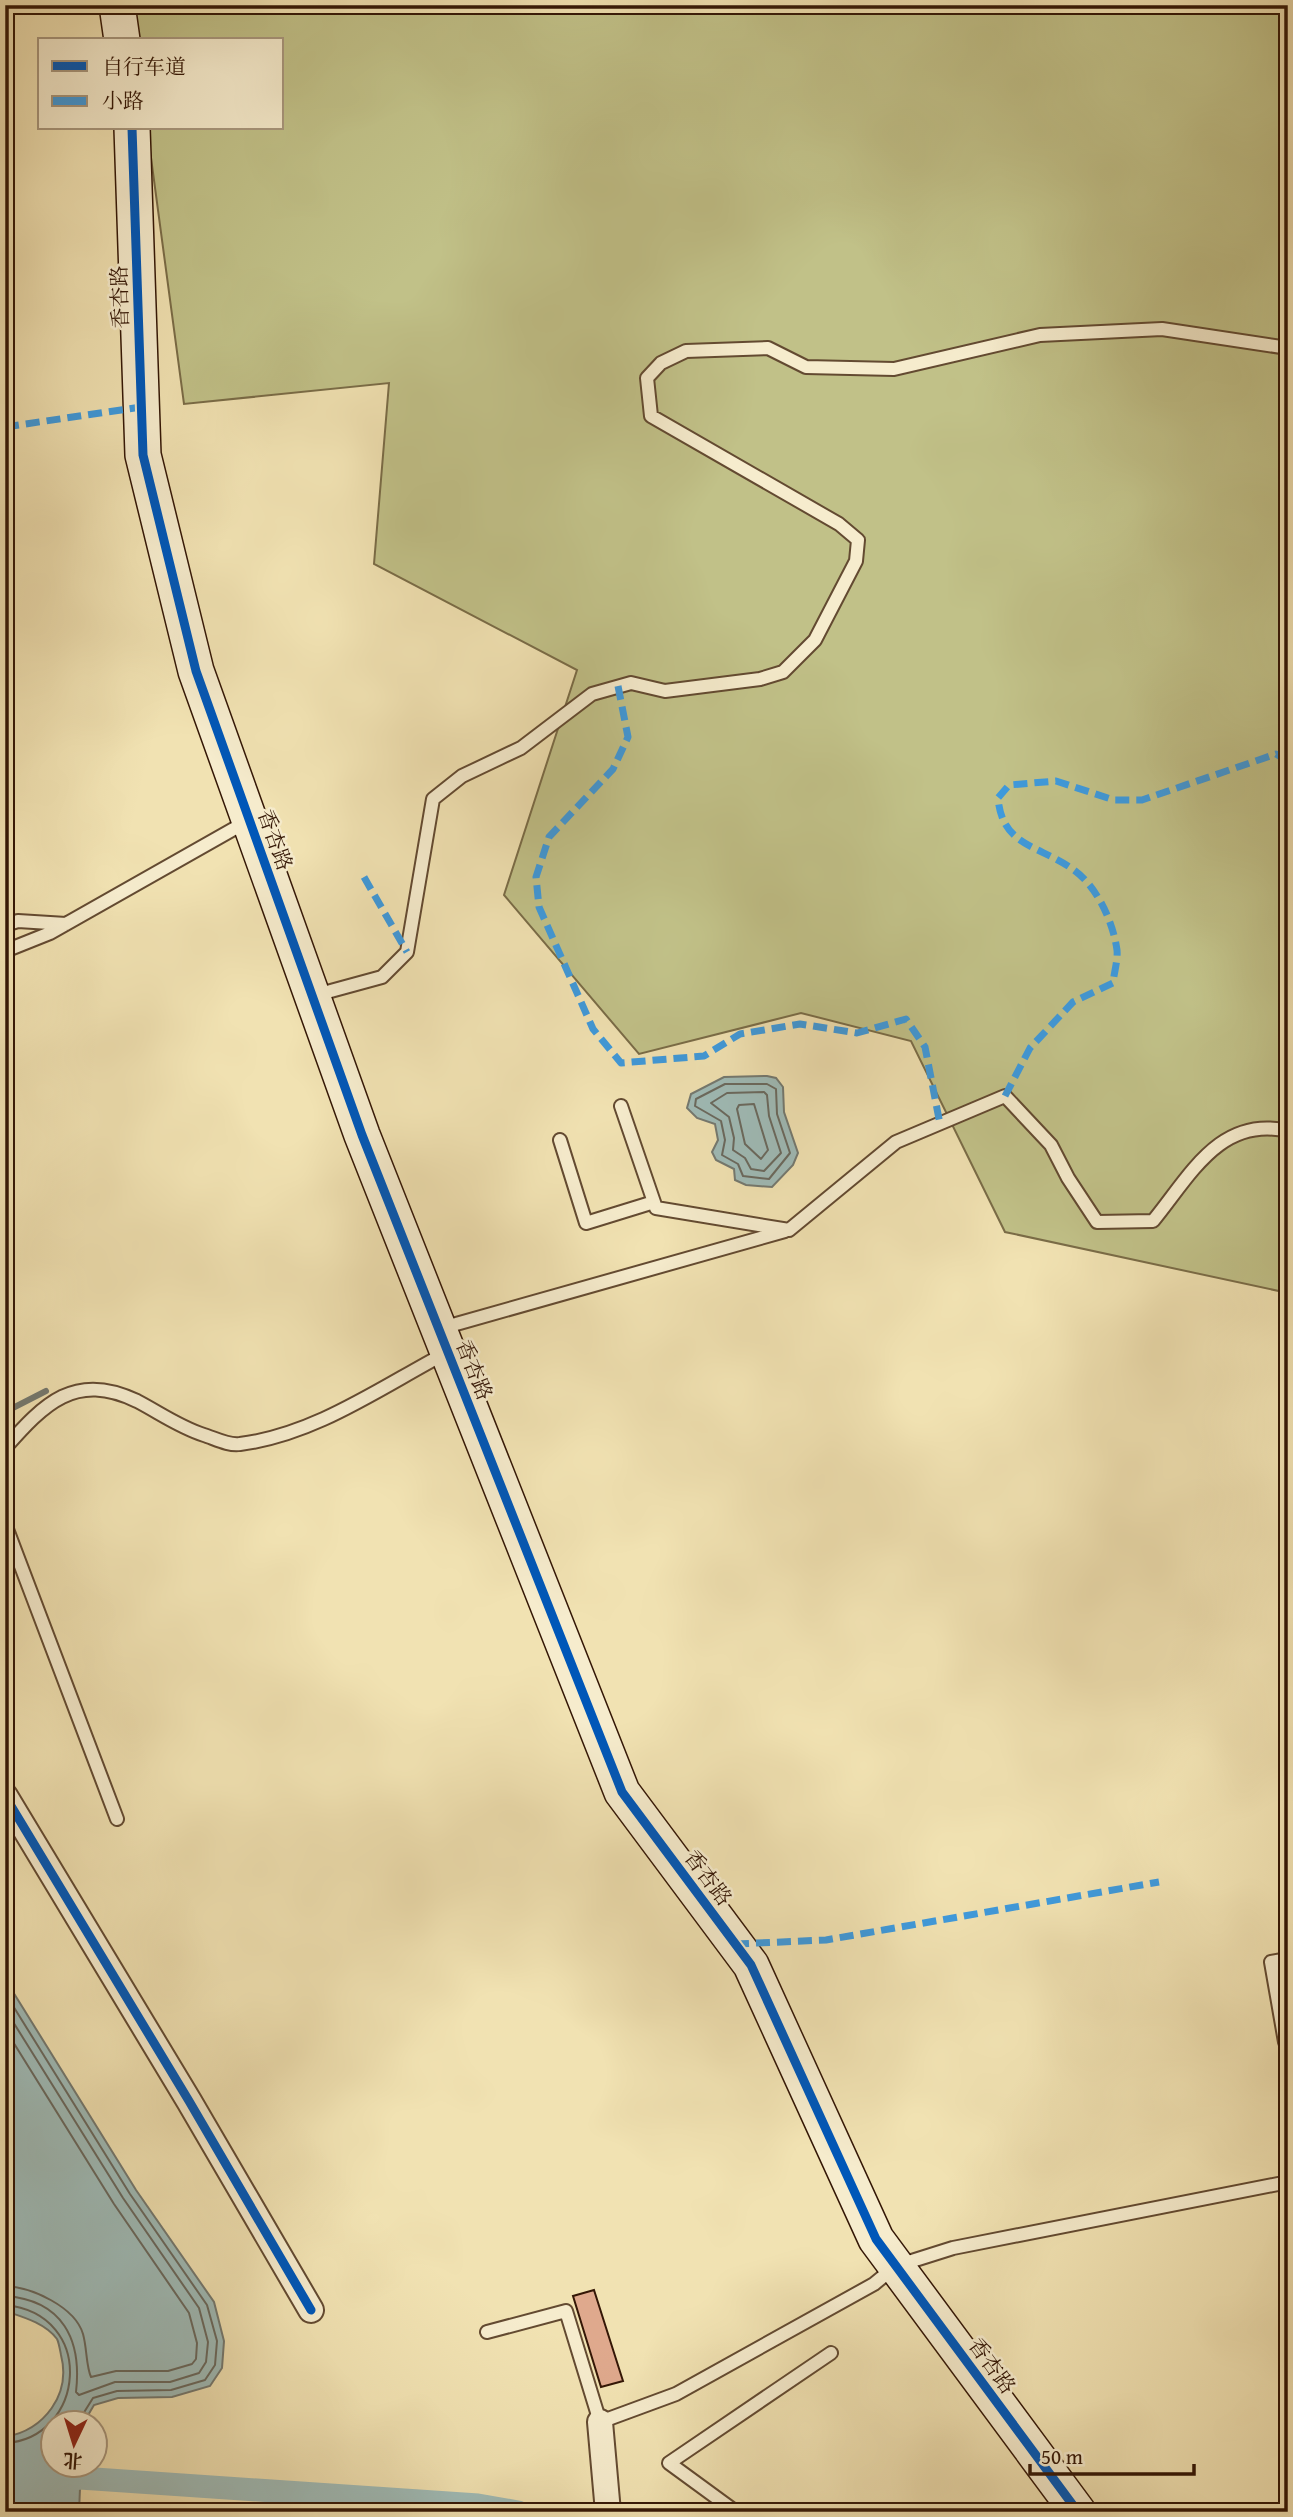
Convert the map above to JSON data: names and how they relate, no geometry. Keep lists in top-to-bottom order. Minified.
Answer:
{"streets":{"street":["香杏路"]},"legend":["自行车道","小路"],"scale_bar":"50 m","north":"bottom"}
